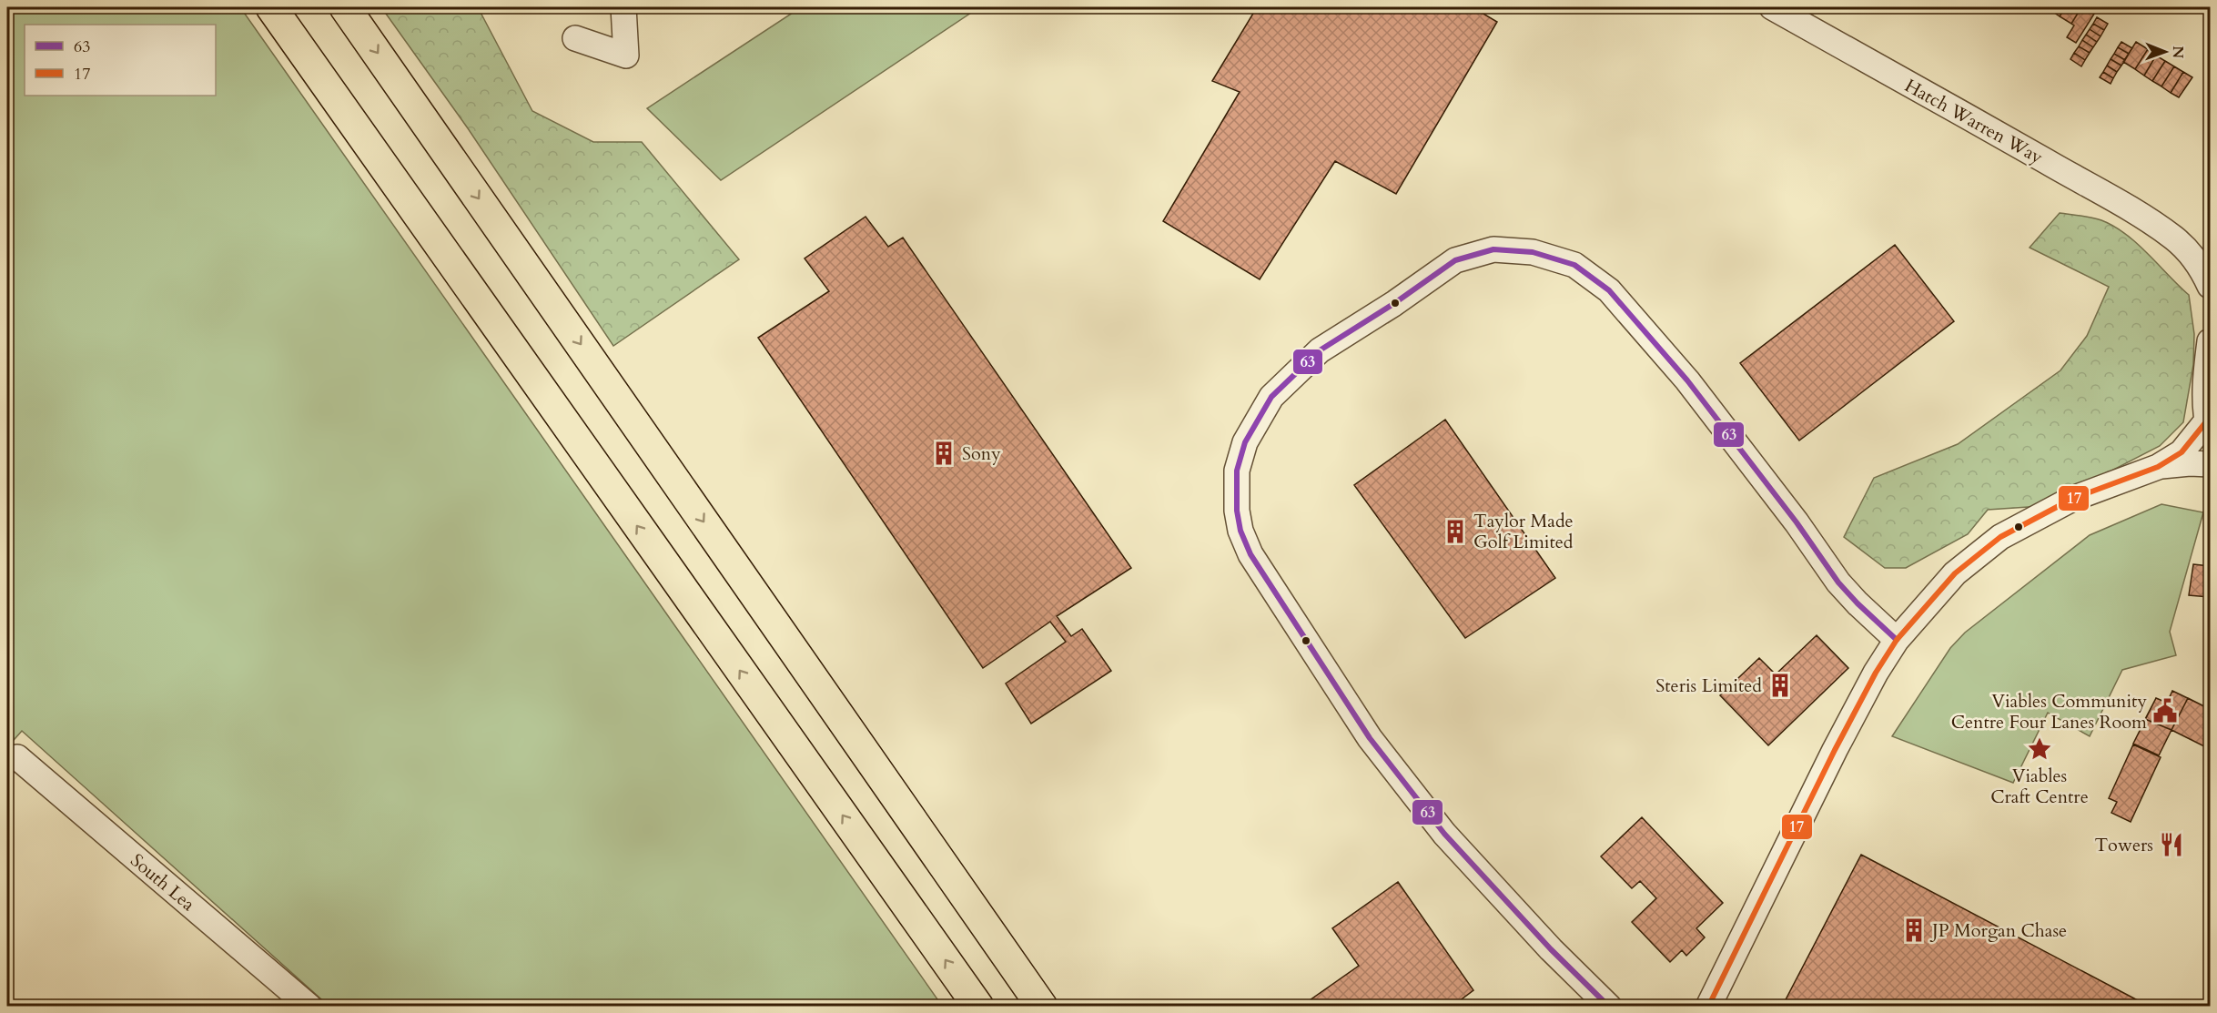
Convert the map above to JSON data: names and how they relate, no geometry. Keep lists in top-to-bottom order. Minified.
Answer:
{"streets":{"street":["Hatch Warren Way","South Lea"]},"places":{"building":["Sony","Taylor Made Golf Limited","Steris Limited","JP Morgan Chase"],"public building":["Viables Community Centre Four Lanes Room"],"place":["Viables Craft Centre"],"restaurant":["Towers"]},"lines":["transit line 63","transit line 17"],"legend":["63","17"],"north":"right"}
